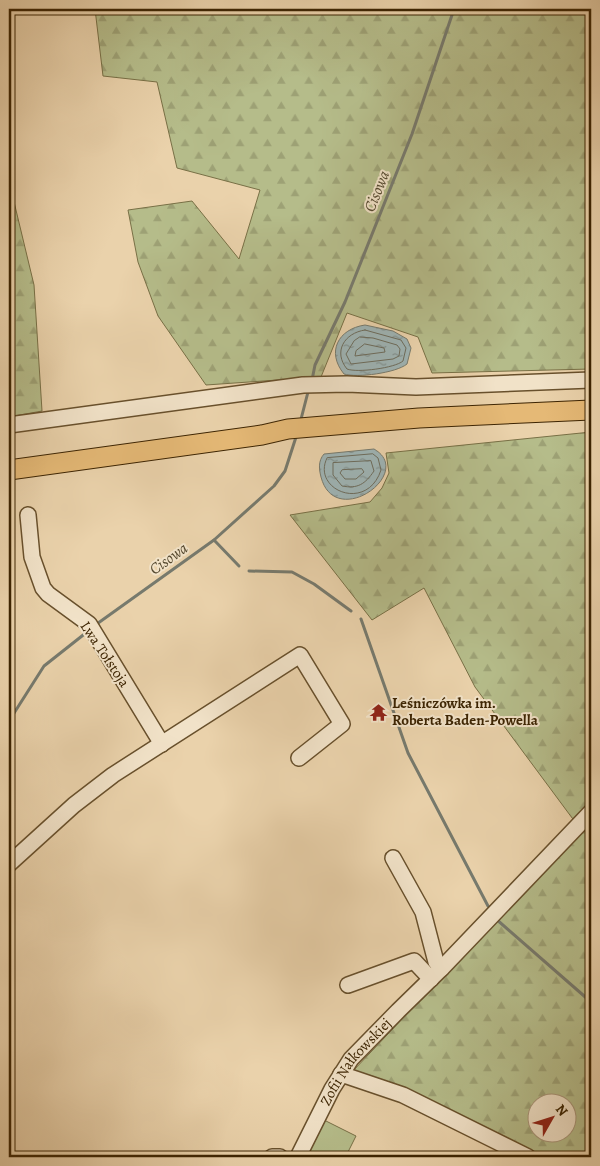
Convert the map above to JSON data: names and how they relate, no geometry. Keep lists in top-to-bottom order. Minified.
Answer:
{"streets":{"street":["Lwa Tołstoja","Zofii Nałkowskiej"]},"water":["Cisowa"],"places":{"temple":["Leśniczówka im. Roberta Baden-Powella"]},"north":"top right"}
